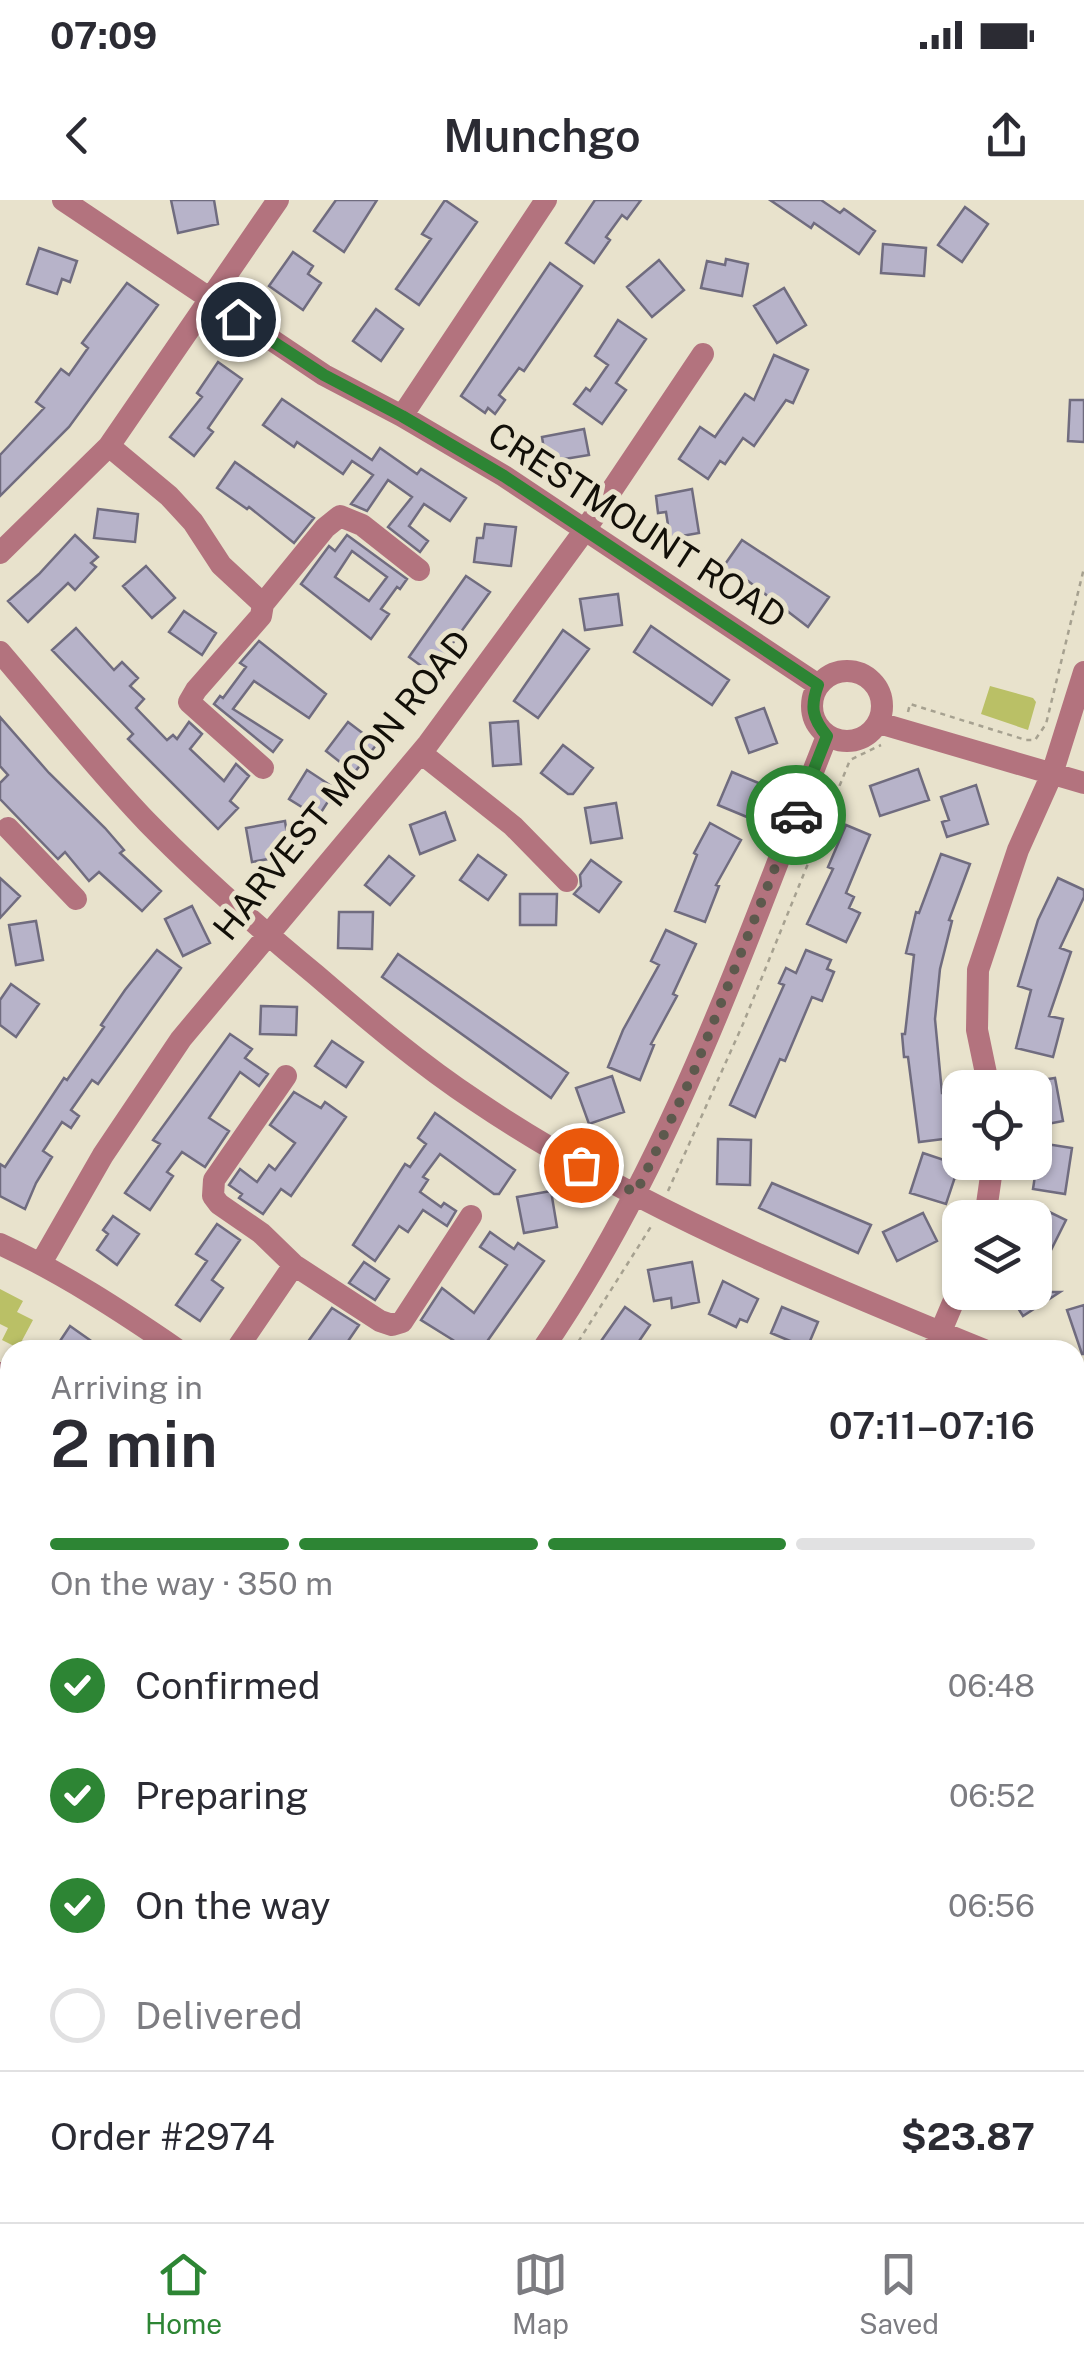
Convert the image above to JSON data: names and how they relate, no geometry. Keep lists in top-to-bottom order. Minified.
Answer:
{"streets":{"street":["CRESTMOUNT ROAD","HARVEST MOON ROAD"]},"crossings":[["CRESTMOUNT ROAD","HARVEST MOON ROAD"]],"page":{"status":"07:09","header":"Munchgo","heading":["2 min","Arriving in","07:11–07:16"],"panel":["Order #2974","$23.87"],"bar":"On the way · 350 m","list":[["Confirmed","06:48"],["Preparing","06:52"],["On the way","06:56"],"Delivered"],"tabs":["Home","Map","Saved"]}}
